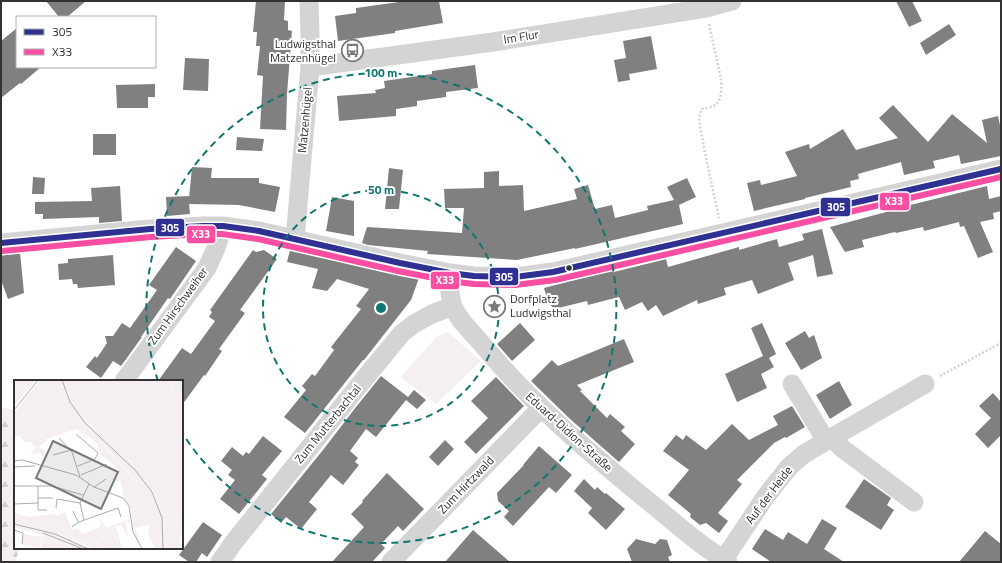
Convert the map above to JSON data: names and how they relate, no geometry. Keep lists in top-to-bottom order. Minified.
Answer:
{"streets":{"street":["Im Flur","Matzenhügel","Zum Hirschweiher","Zum Mutterbachtal","Eduard-Didion-Straße","Zum Hirtzwald","Auf der Heide"]},"crossings":[["Im Flur","Matzenhügel"],["Zum Mutterbachtal","Eduard-Didion-Straße"],["Eduard-Didion-Straße","Zum Hirtzwald"],["Eduard-Didion-Straße","Auf der Heide"]],"places":{"bus stop":["Ludwigsthal Matzenhügel"],"place":["Dorfplatz Ludwigsthal"]},"lines":["transit line 305","transit line X33"],"legend":["305","X33"],"rings":["100 m","50 m"]}
